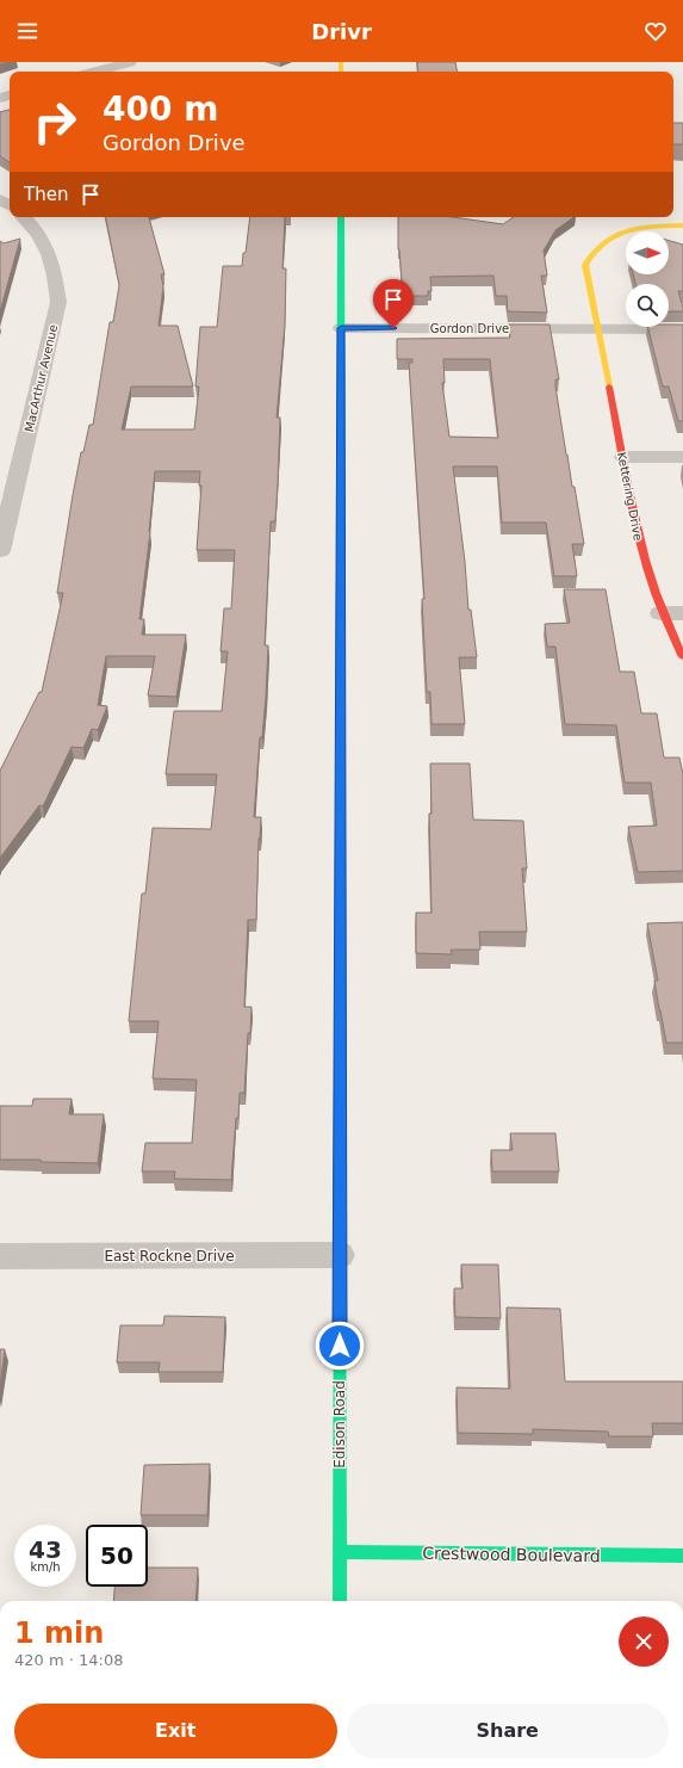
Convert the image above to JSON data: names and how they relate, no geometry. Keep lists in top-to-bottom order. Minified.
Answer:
{"streets":{"main road":["Kettering Drive","Edison Road","Crestwood Boulevard"],"street":["Gordon Drive","MacArthur Avenue","East Rockne Drive"]},"crossings":[["Gordon Drive","Kettering Drive"],["Gordon Drive","Edison Road"],["East Rockne Drive","Edison Road"],["Edison Road","Crestwood Boulevard"]],"north":"right","page":{"header":"Drivr","turn":["400 m","Gordon Drive"],"then":"Then","speed":"43 km/h","limit":"50","heading":["1 min","420 m · 14:08"],"buttons":["Exit","Share"]}}
